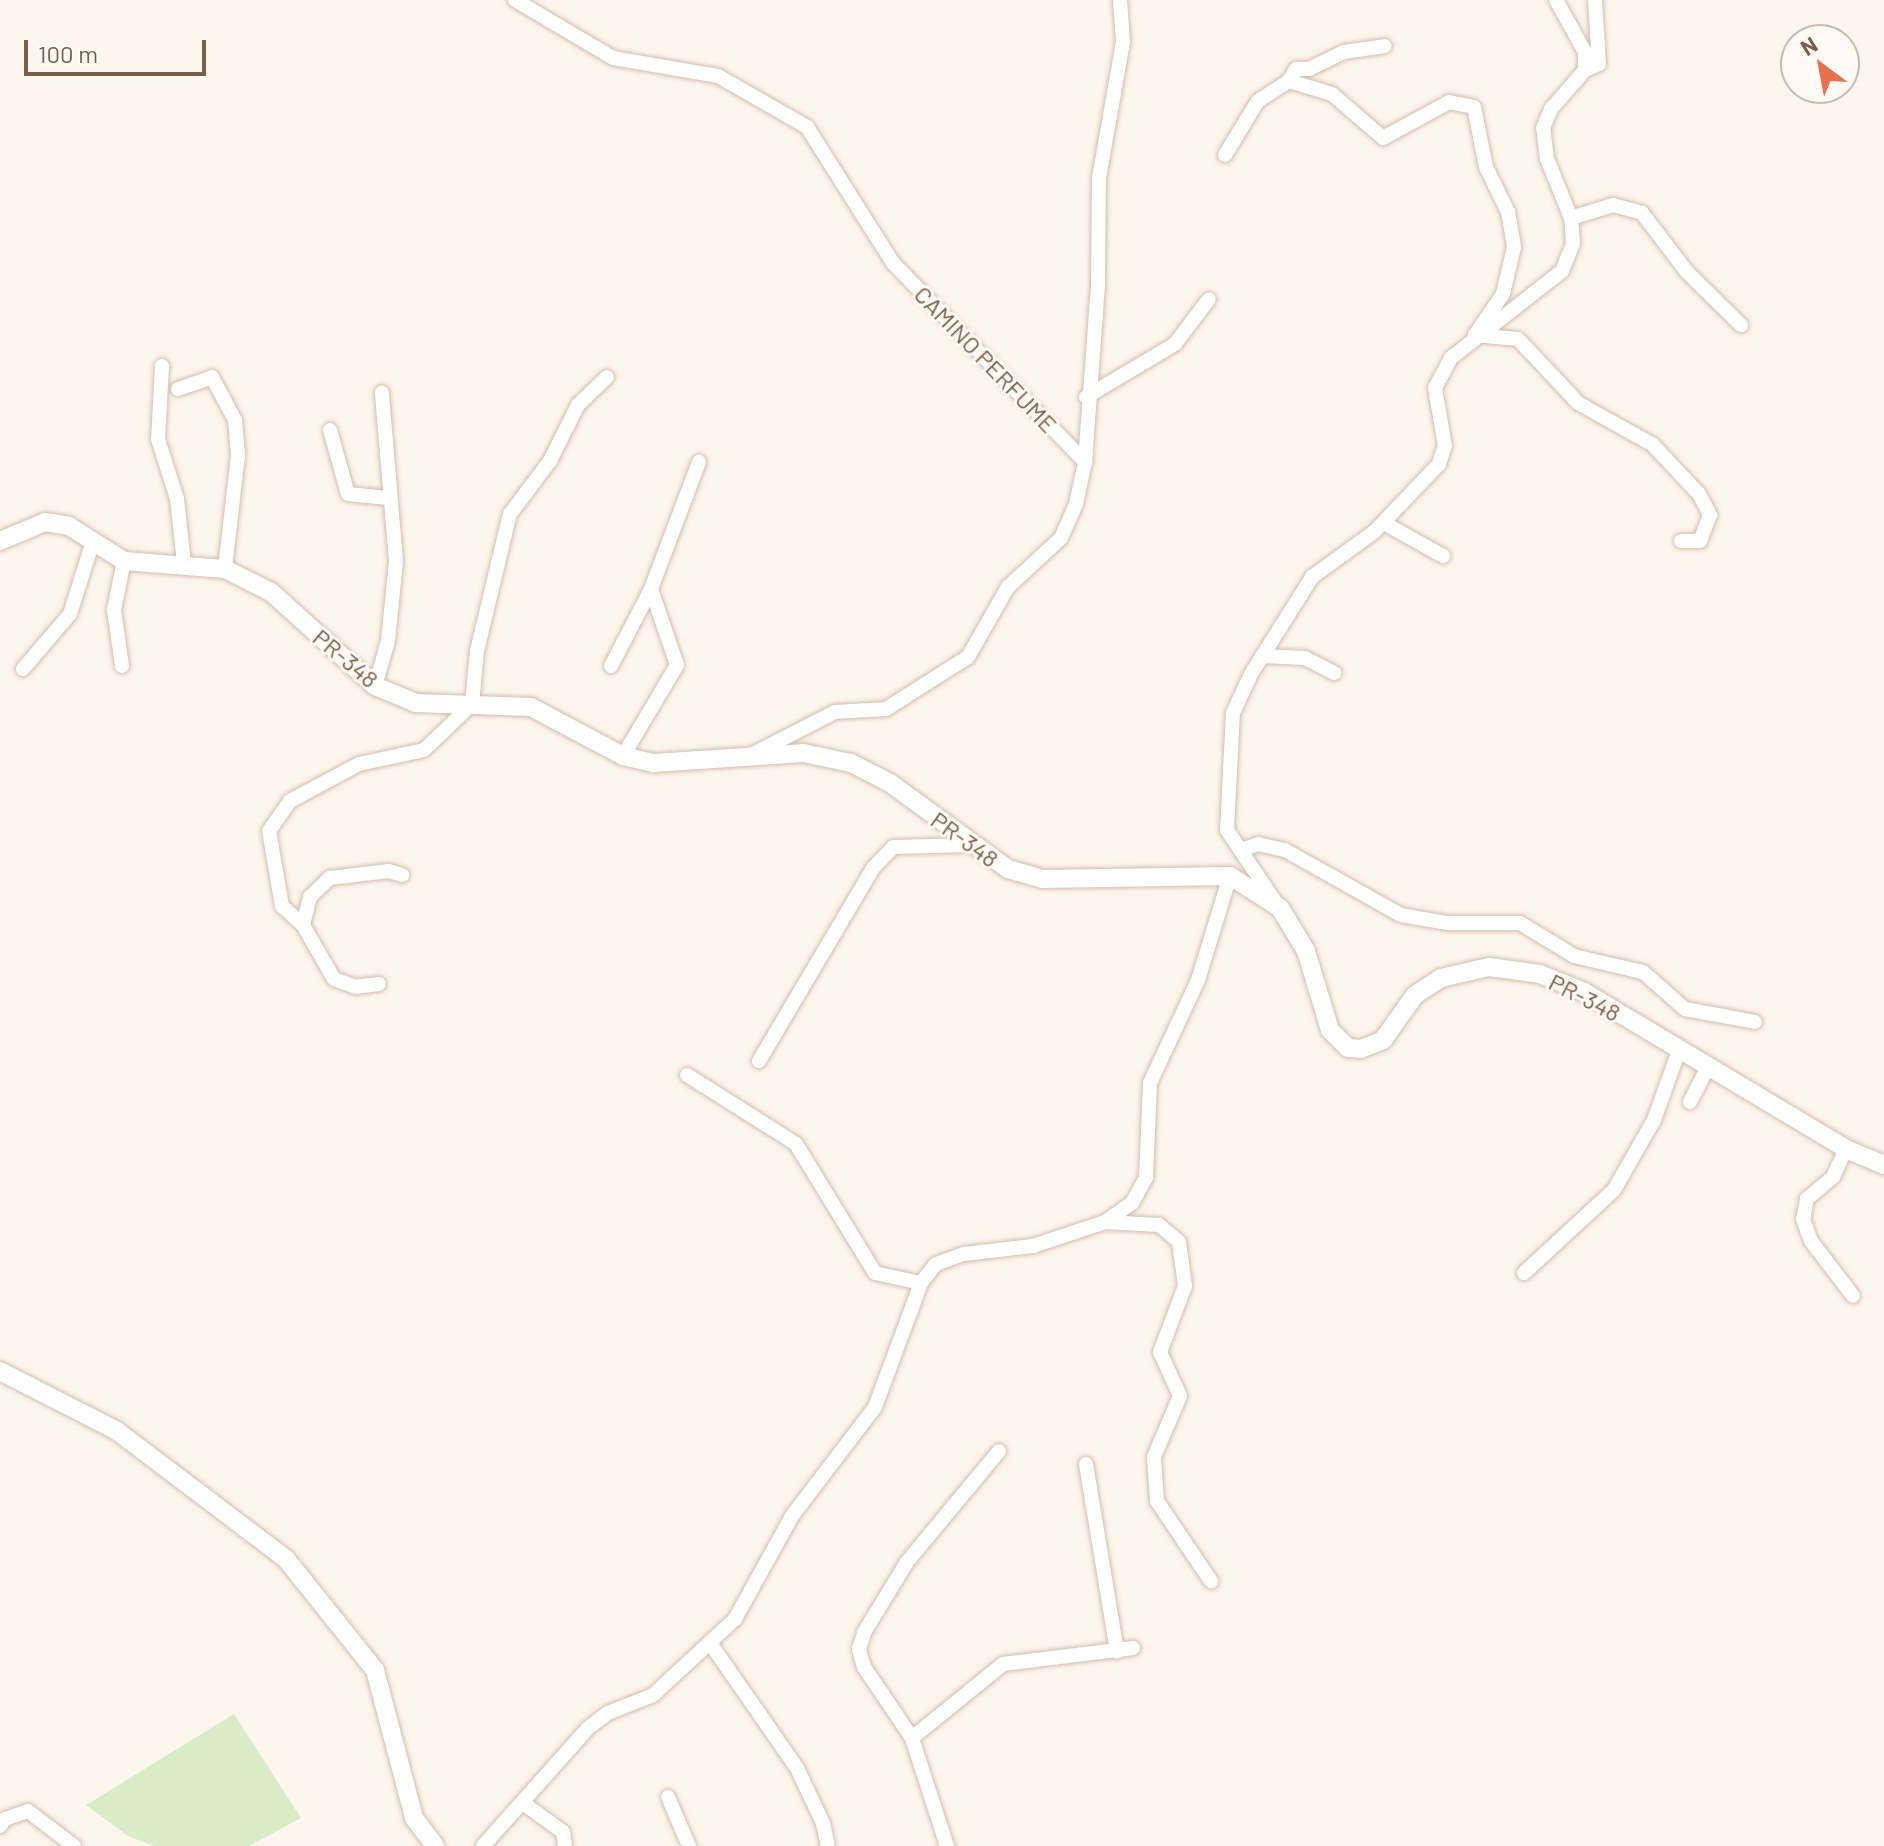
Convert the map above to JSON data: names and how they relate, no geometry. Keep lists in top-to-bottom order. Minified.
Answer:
{"streets":{"street":["CAMINO PERFUME","PR-348"]},"scale_bar":"100 m","north":"top left"}
